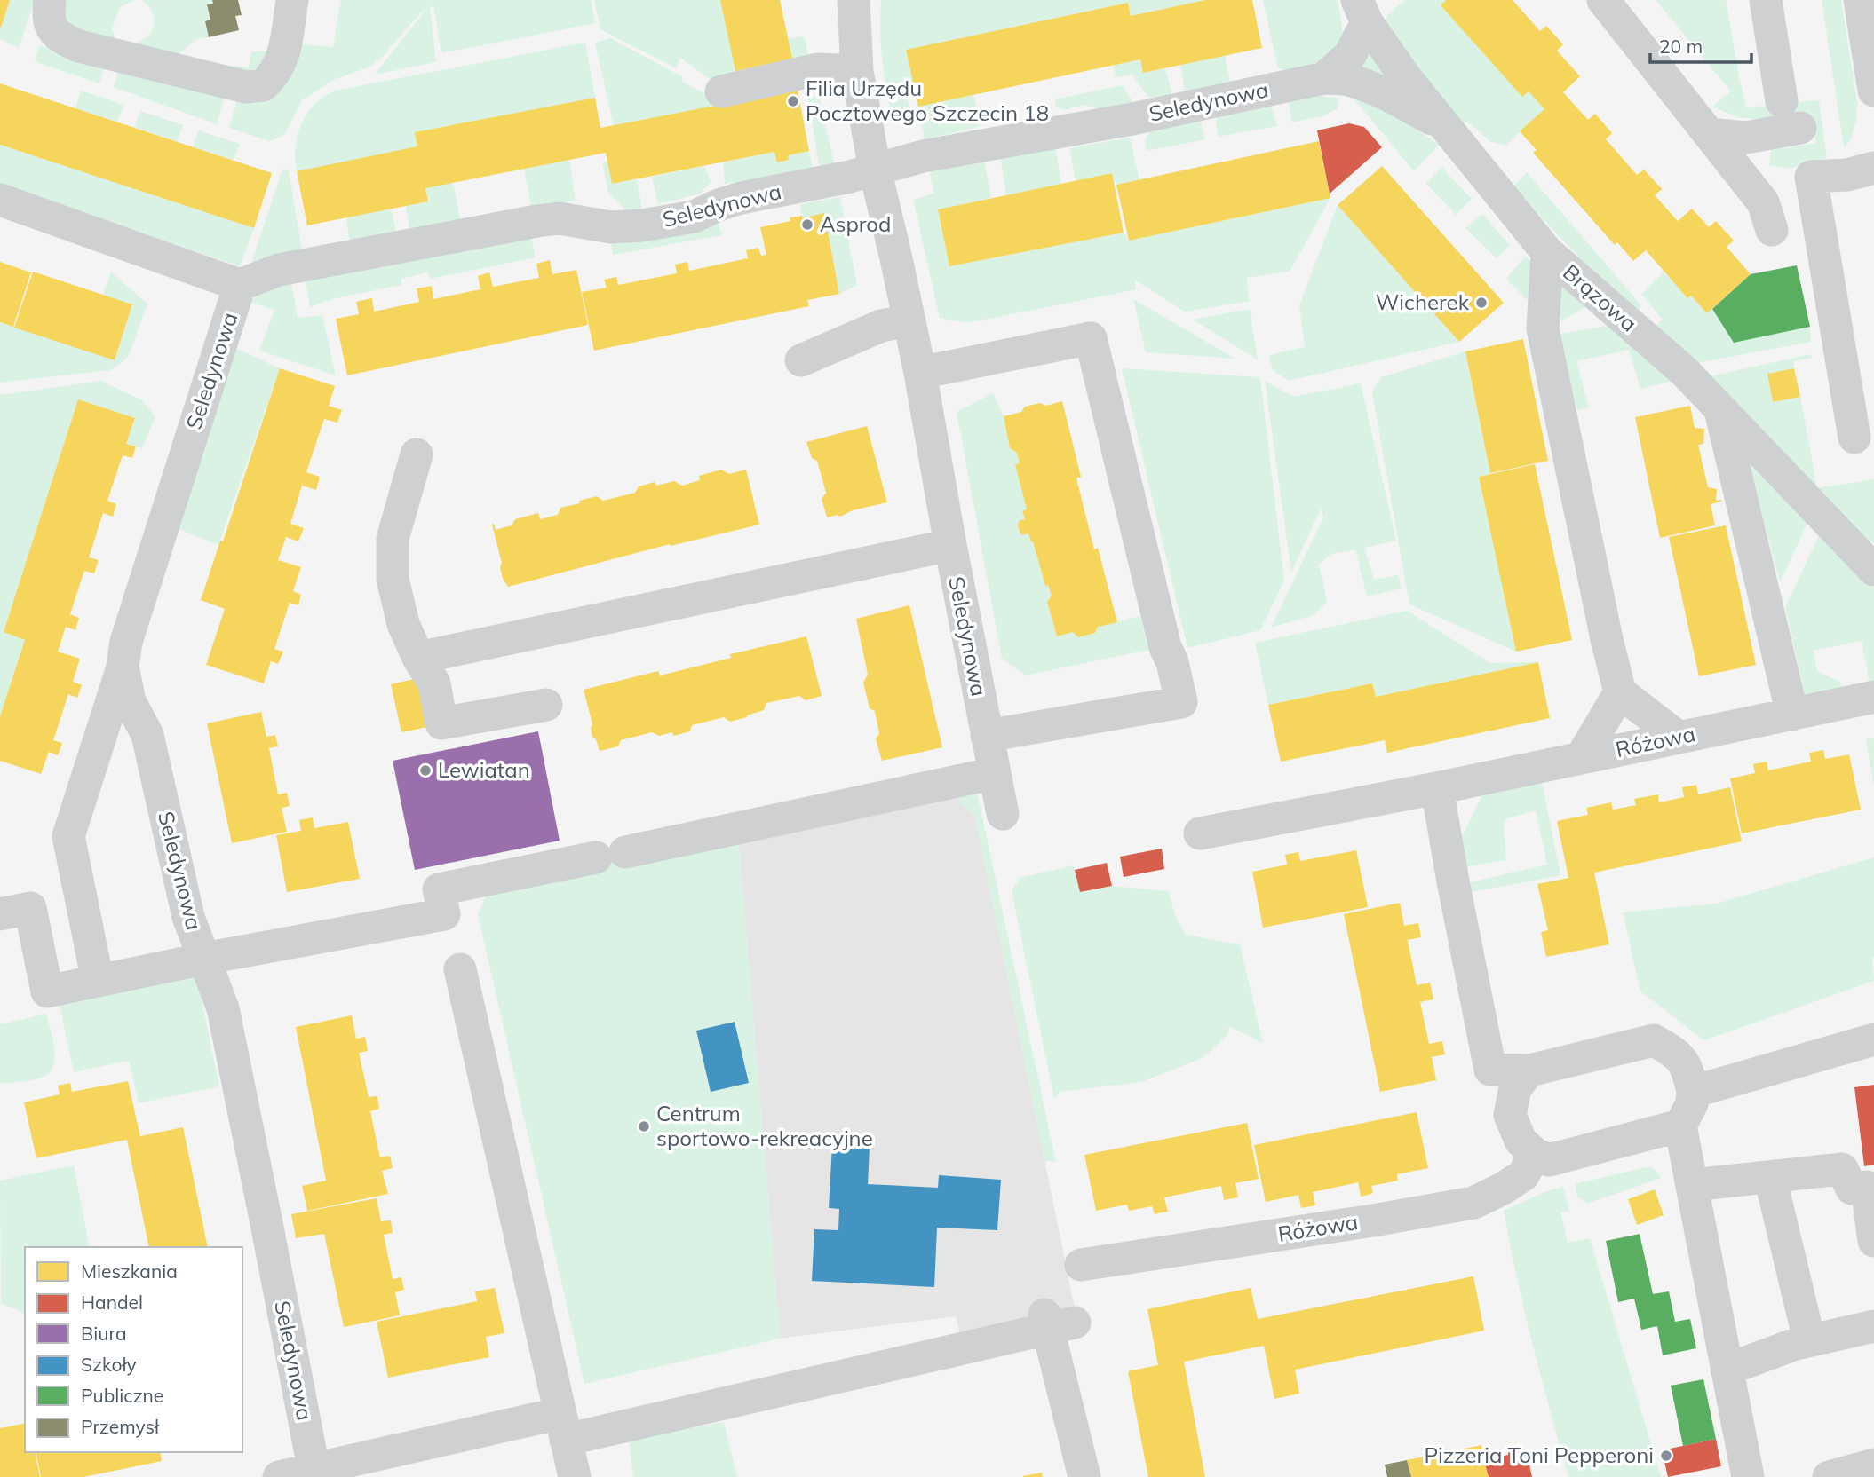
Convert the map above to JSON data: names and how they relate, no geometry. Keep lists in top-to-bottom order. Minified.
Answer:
{"streets":{"street":["Seledynowa","Brązowa","Różowa"]},"crossings":[["Seledynowa","Brązowa"]],"places":["Filia Urzędu Pocztowego Szczecin 18","Asprod","Wicherek","Lewiatan","Centrum sportowo-rekreacyjne","Pizzeria Toni Pepperoni"],"legend":["Mieszkania","Handel","Biura","Szkoły","Publiczne","Przemysł"],"scale_bar":"20 m"}
